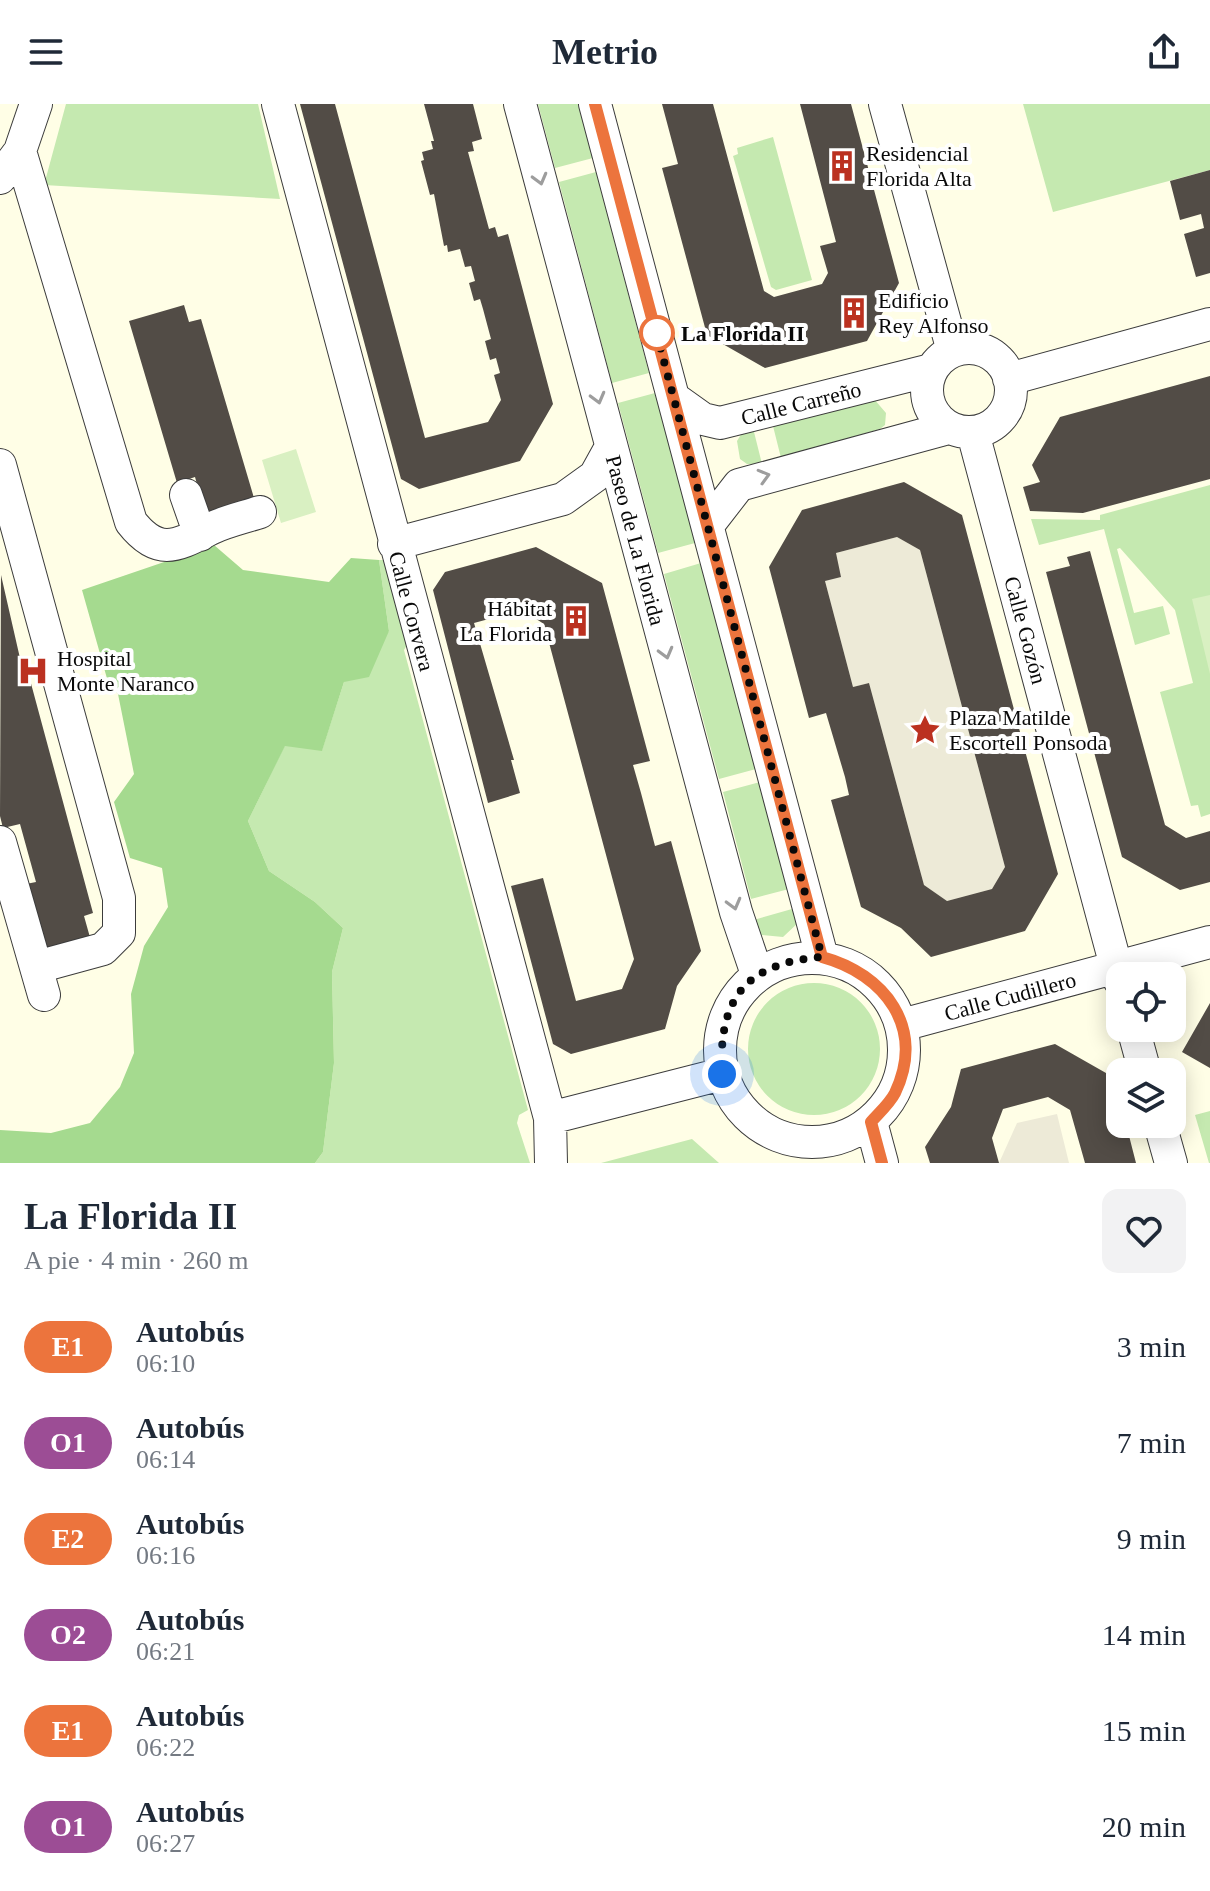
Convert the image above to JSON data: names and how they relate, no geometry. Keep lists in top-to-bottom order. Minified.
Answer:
{"streets":{"street":["Calle Carreño","Paseo de La Florida","Calle Corvera","Calle Gozón","Calle Cudillero"]},"crossings":[["Calle Carreño","Calle Gozón"],["Paseo de La Florida","Calle Cudillero"]],"places":{"building":["Residencial Florida Alta","Edificio Rey Alfonso","Hábitat La Florida"],"other":["La Florida II"],"hospital":["Hospital Monte Naranco"],"place":["Plaza Matilde Escortell Ponsoda"]},"lines":["bus line E1"],"page":{"header":"Metrio","heading":["La Florida II","A pie · 4 min · 260 m"],"list":[{"mark":"E1","name":"Autobús","note":"06:10","value":"3 min"},{"mark":"O1","name":"Autobús","note":"06:14","value":"7 min"},{"mark":"E2","name":"Autobús","note":"06:16","value":"9 min"},{"mark":"O2","name":"Autobús","note":"06:21","value":"14 min"},{"mark":"E1","name":"Autobús","note":"06:22","value":"15 min"},{"mark":"O1","name":"Autobús","note":"06:27","value":"20 min"}]}}
